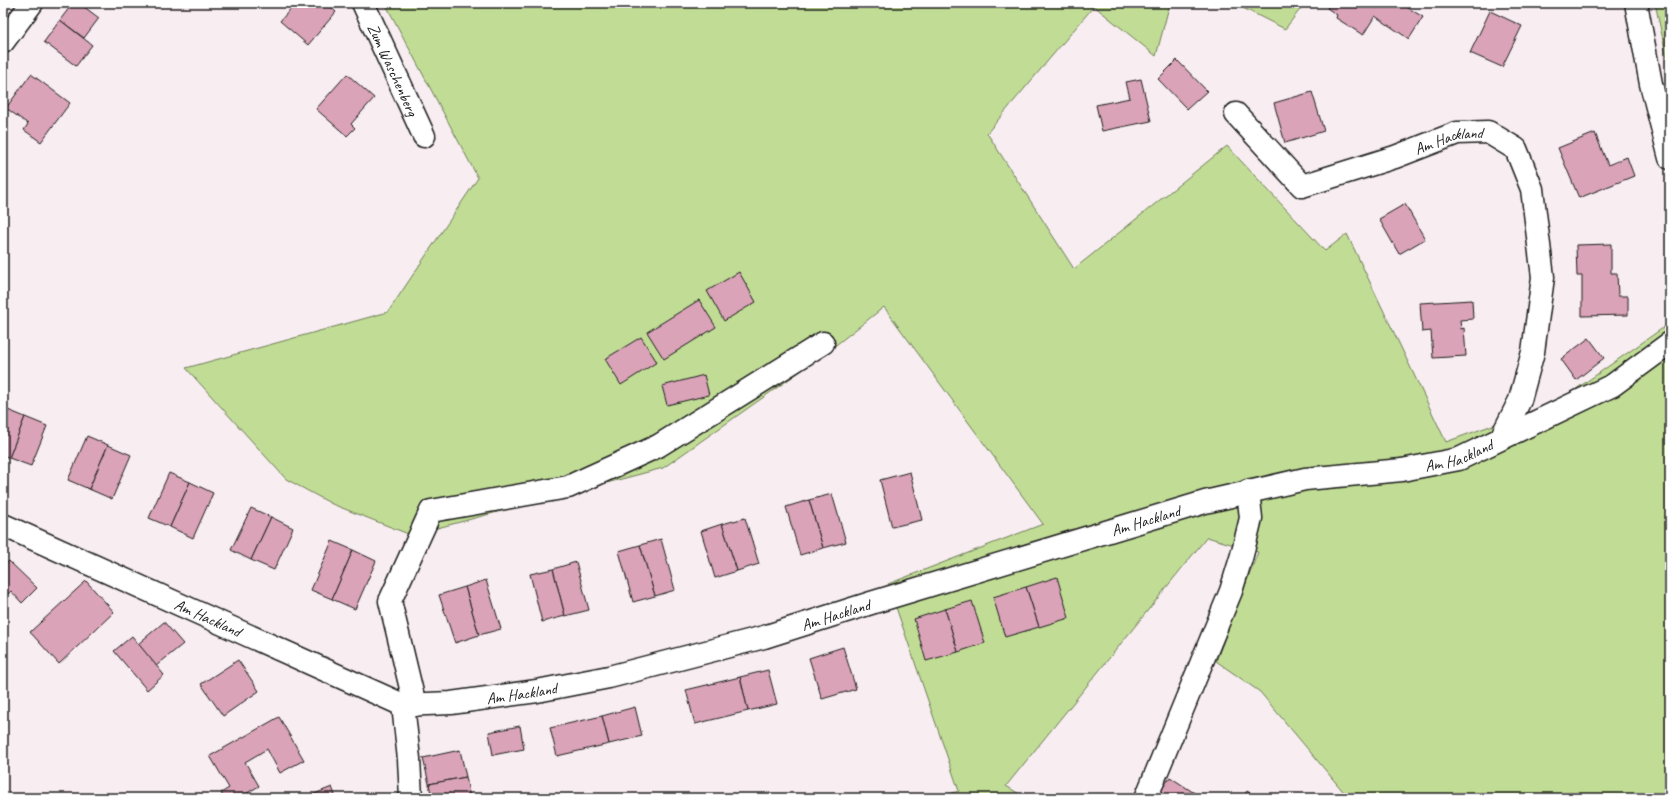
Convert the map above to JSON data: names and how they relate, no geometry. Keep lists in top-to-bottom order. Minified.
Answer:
{"streets":{"street":["Zum Waschenberg","Am Hackland"]}}
